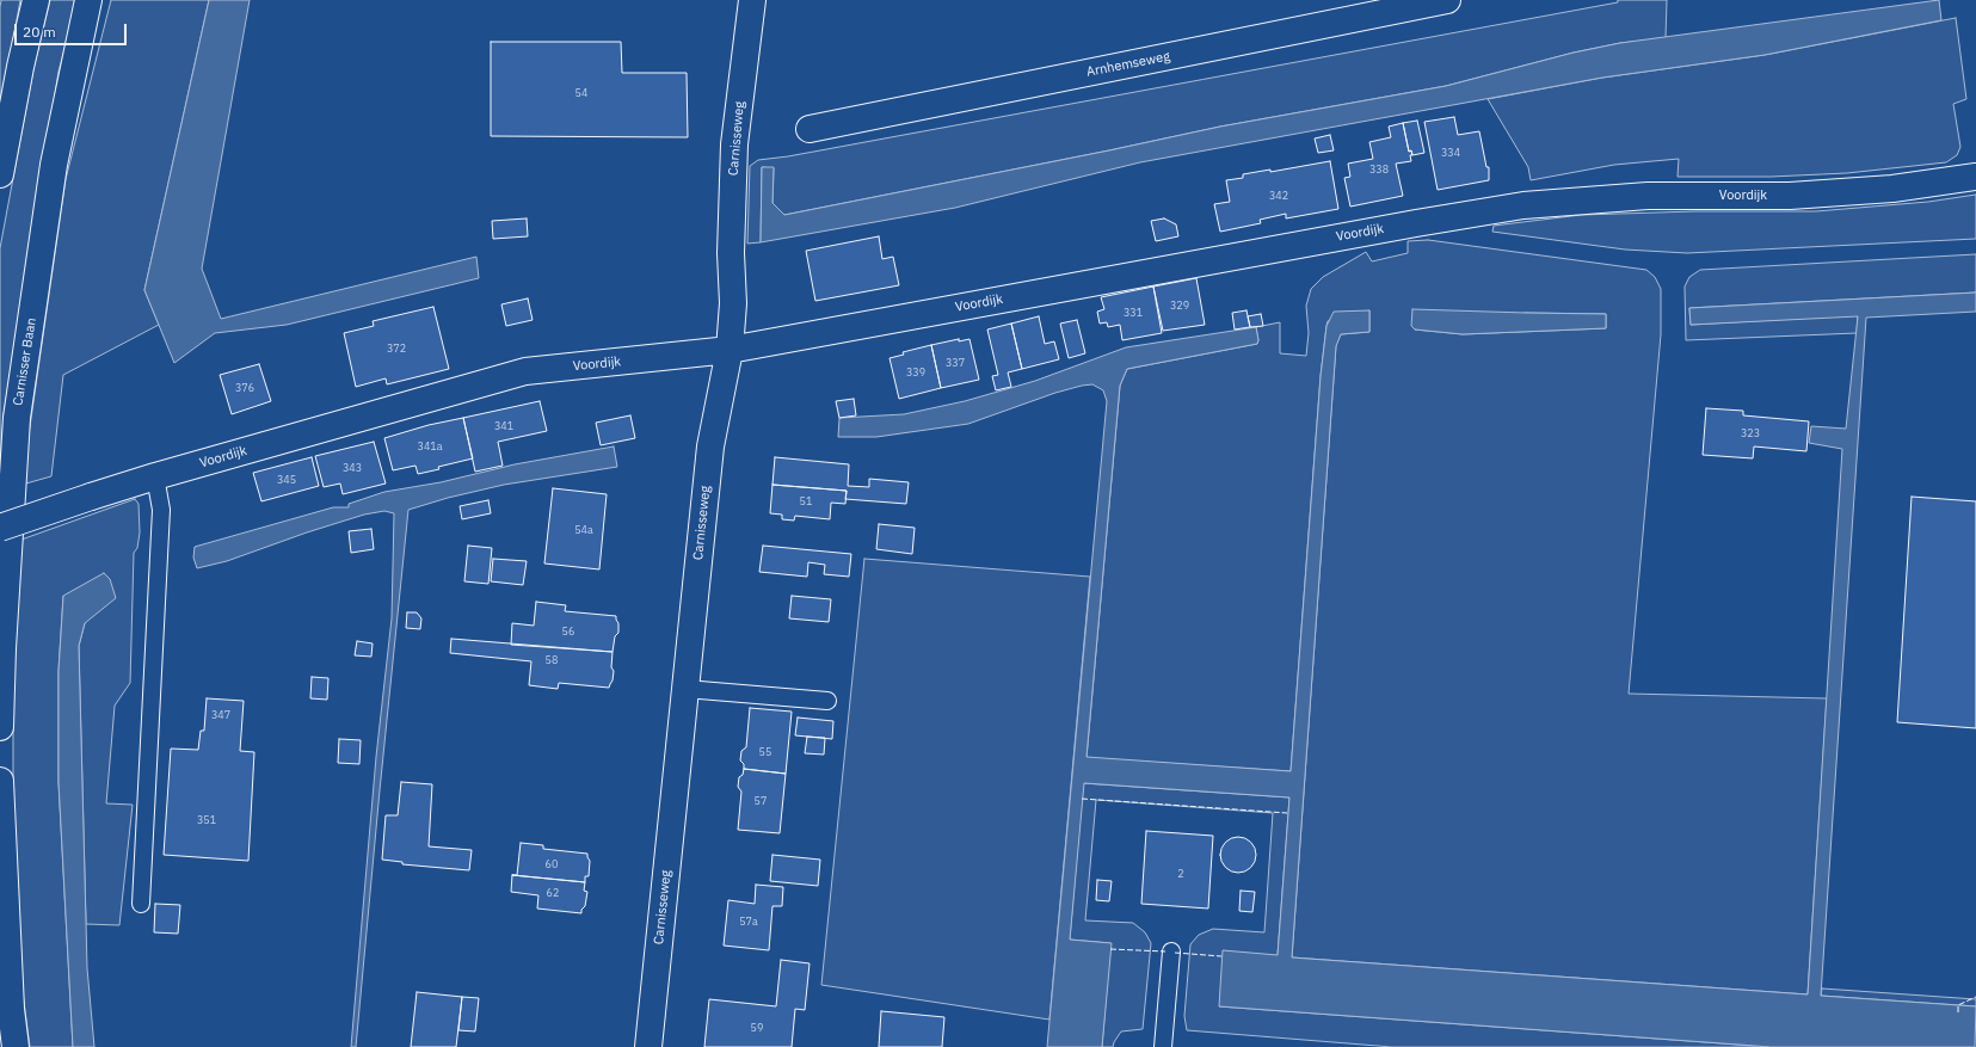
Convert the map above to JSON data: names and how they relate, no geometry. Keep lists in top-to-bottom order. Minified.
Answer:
{"streets":{"street":["Arnhemseweg","Carnisseweg","Voordijk","Carnisser Baan"]},"crossings":[["Carnisseweg","Voordijk"]],"house_numbers":["54","334","338","342","329","331","372","337","339","376","341","323","341a","343","345","51","54a","56","58","347","55","57","351","60","2","62","57a","59"],"scale_bar":"20 m"}
